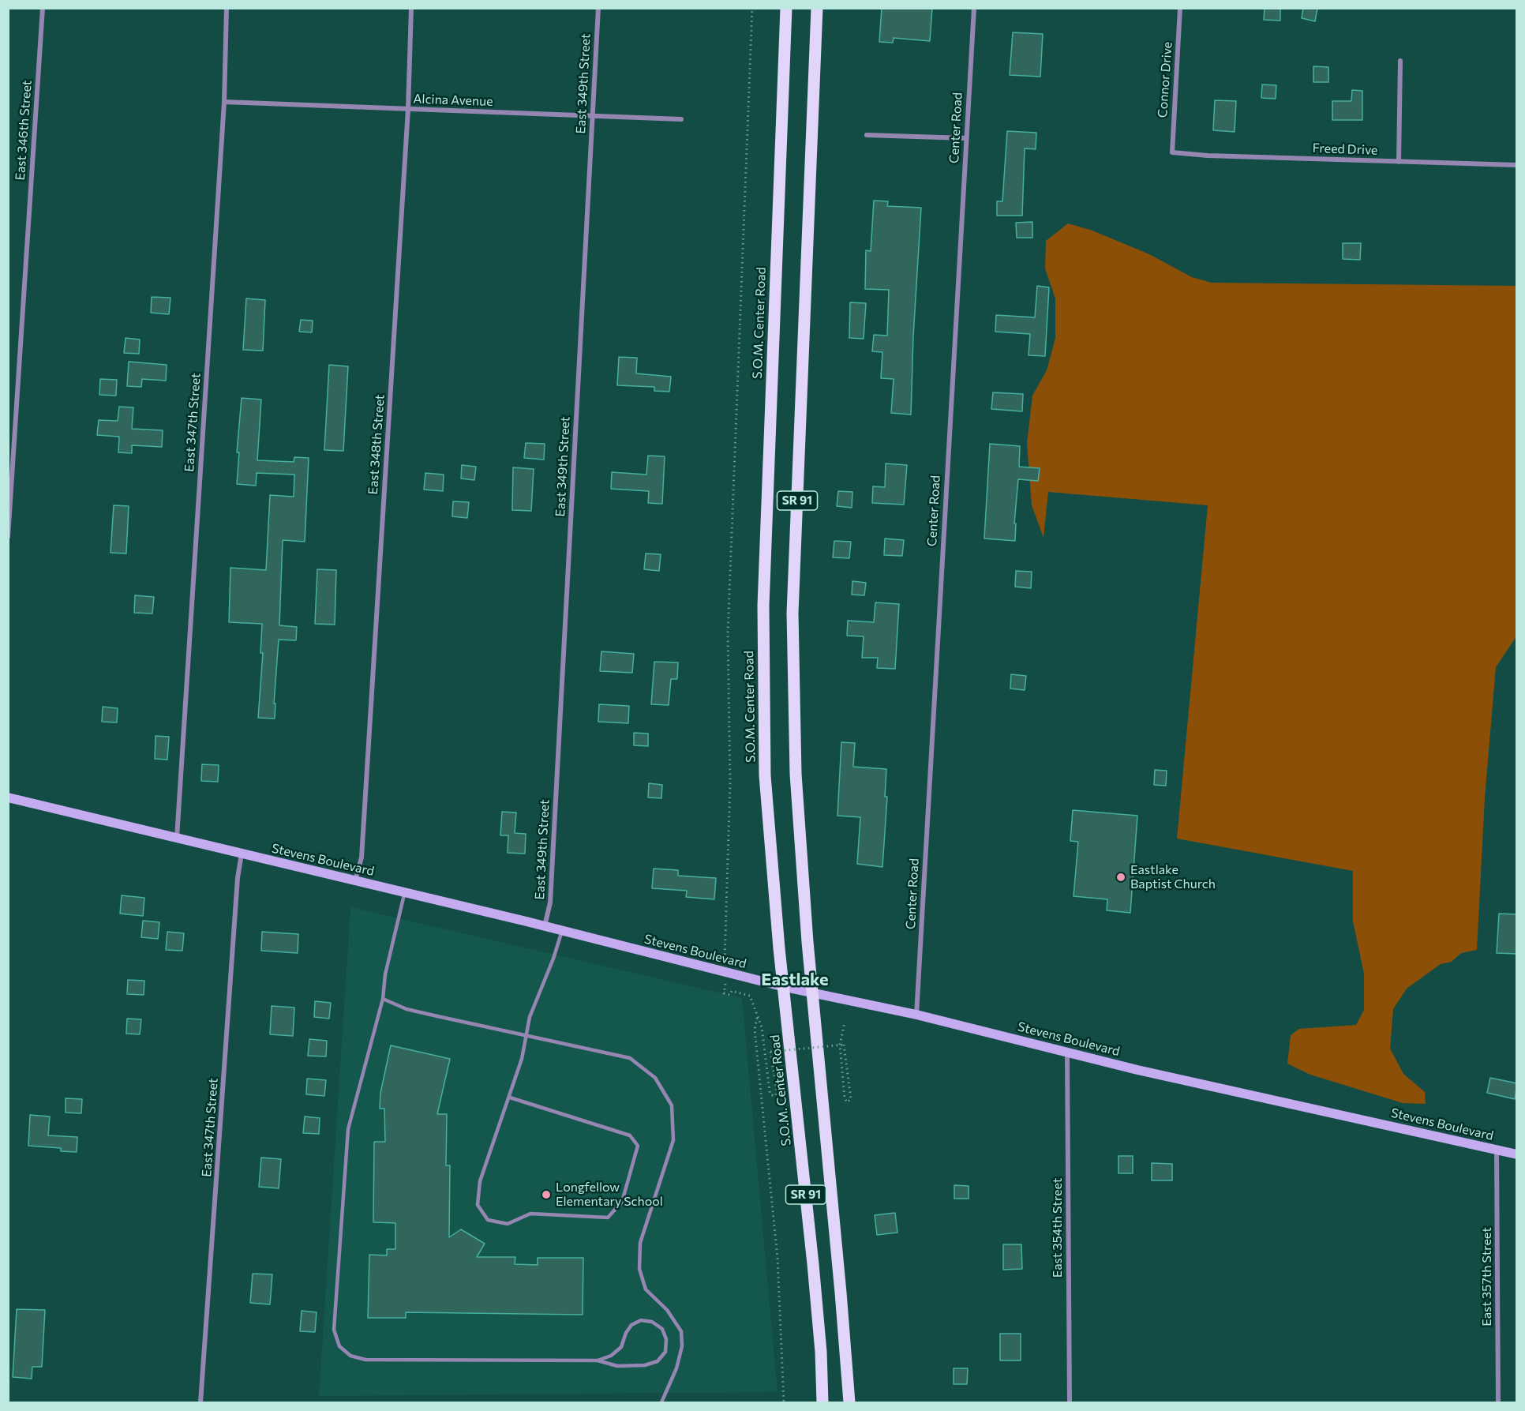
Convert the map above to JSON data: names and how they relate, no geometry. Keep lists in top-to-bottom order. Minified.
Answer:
{"streets":{"main road":["S.O.M. Center Road","SR 91"],"street":["Connor Drive","East 349th Street","Alcina Avenue","Center Road","East 346th Street","Freed Drive","East 347th Street","East 348th Street","Stevens Boulevard","East 354th Street","East 357th Street"]},"crossings":[["Connor Drive","Freed Drive"],["East 349th Street","Alcina Avenue"],["East 349th Street","Stevens Boulevard"],["Alcina Avenue","East 347th Street"],["Alcina Avenue","East 348th Street"],["Center Road","Stevens Boulevard"],["S.O.M. Center Road","Stevens Boulevard"],["East 347th Street","Stevens Boulevard"],["East 348th Street","Stevens Boulevard"],["SR 91","Stevens Boulevard"],["Stevens Boulevard","East 354th Street"],["Stevens Boulevard","East 357th Street"]],"districts":["Eastlake"],"places":["Eastlake Baptist Church","Longfellow Elementary School"]}
